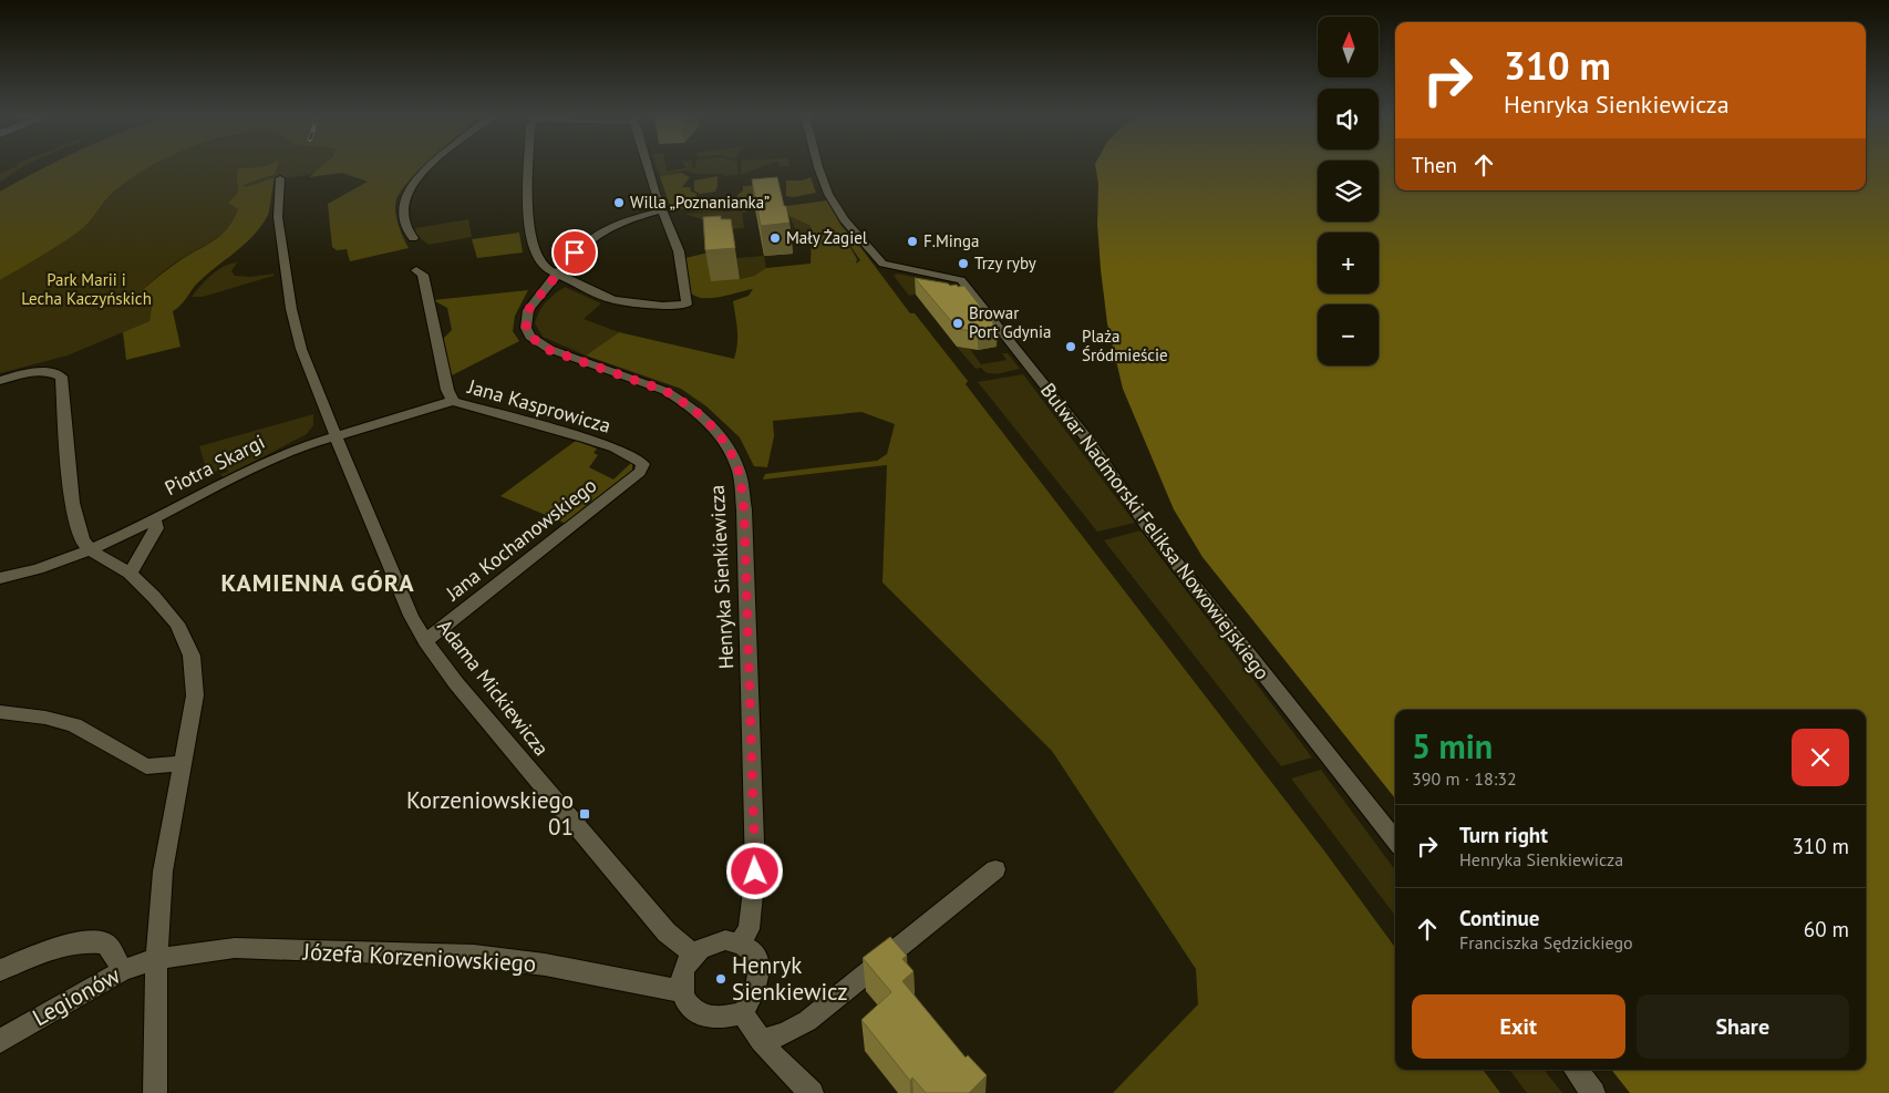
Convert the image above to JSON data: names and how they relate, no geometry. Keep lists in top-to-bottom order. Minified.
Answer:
{"streets":{"street":["Jana Kasprowicza","Piotra Skargi","Bulwar Nadmorski Feliksa Nowowiejskiego","Jana Kochanowskiego","Henryka Sienkiewicza","Adama Mickiewicza","Józefa Korzeniowskiego","Legionów"]},"crossings":[["Jana Kasprowicza","Piotra Skargi"],["Jana Kasprowicza","Jana Kochanowskiego"],["Piotra Skargi","Adama Mickiewicza"],["Jana Kochanowskiego","Adama Mickiewicza"],["Henryka Sienkiewicza","Adama Mickiewicza"],["Henryka Sienkiewicza","Józefa Korzeniowskiego"],["Adama Mickiewicza","Józefa Korzeniowskiego"],["Józefa Korzeniowskiego","Legionów"]],"districts":["KAMIENNA GÓRA"],"parks":["Park Marii i Lecha Kaczyńskich"],"places":{"other":["Willa „Poznanianka”","Mały Żagiel","F.Minga","Trzy ryby","Browar Port Gdynia","Plaża Śródmieście","Henryk Sienkiewicz"],"transit":["Korzeniowskiego 01"]},"north":"top","page":{"map_buttons":["+","−"],"turn":["310 m","Henryka Sienkiewicza"],"then":"Then","heading":["5 min","390 m · 18:32"],"list":[{"name":"Turn right","note":"Henryka Sienkiewicza","value":"310 m"},{"name":"Continue","note":"Franciszka Sędzickiego","value":"60 m"}],"buttons":["Exit","Share"]}}
